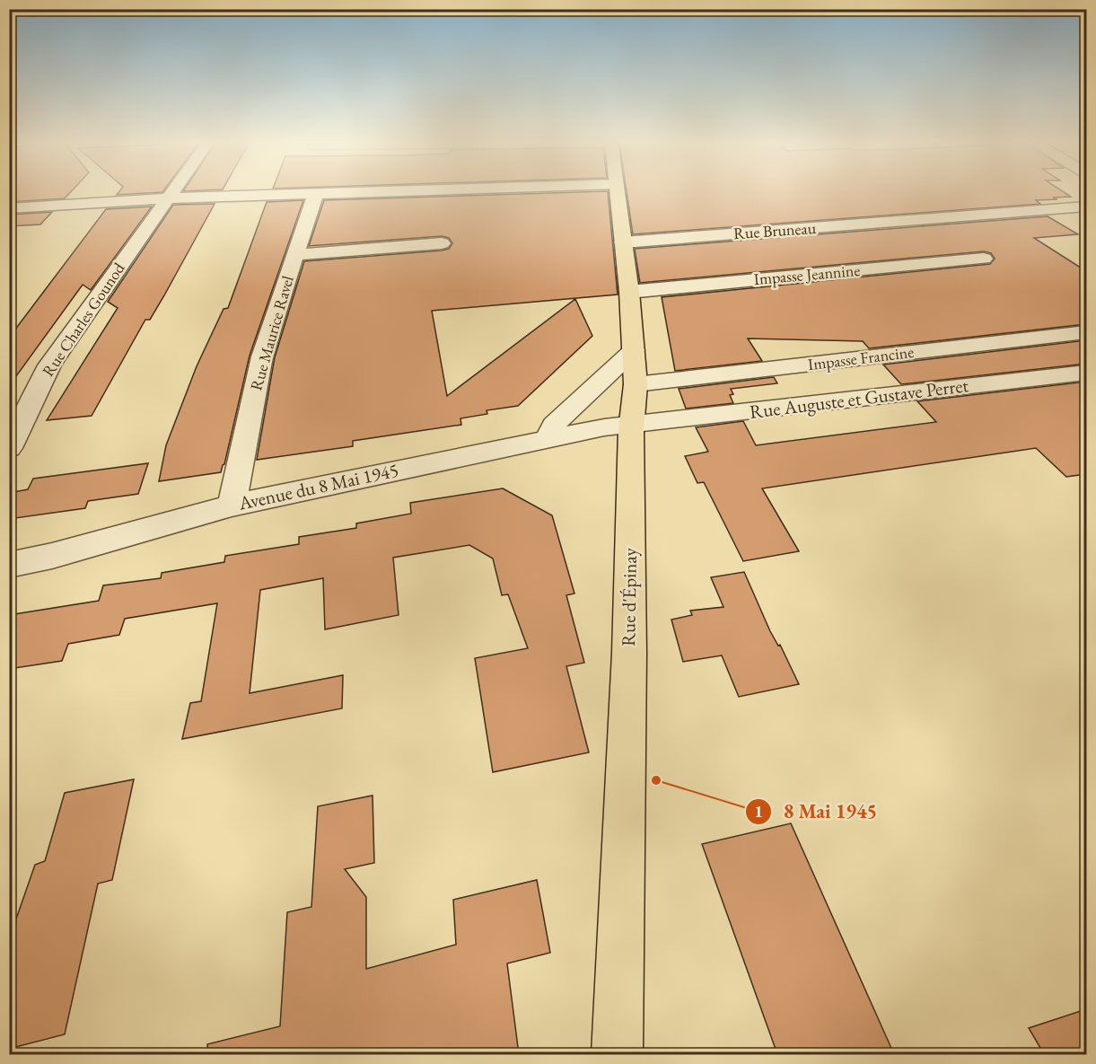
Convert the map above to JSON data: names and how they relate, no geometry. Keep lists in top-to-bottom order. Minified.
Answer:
{"streets":{"main road":["Rue d'Épinay"],"street":["Rue Bruneau","Impasse Jeannine","Rue Charles Gounod","Rue Maurice Ravel","Impasse Francine","Rue Auguste et Gustave Perret","Avenue du 8 Mai 1945"]},"crossings":[["Rue Bruneau","Rue d'Épinay"],["Impasse Jeannine","Rue d'Épinay"],["Rue Maurice Ravel","Avenue du 8 Mai 1945"],["Impasse Francine","Rue d'Épinay"],["Rue Auguste et Gustave Perret","Avenue du 8 Mai 1945"],["Rue Auguste et Gustave Perret","Rue d'Épinay"],["Avenue du 8 Mai 1945","Rue d'Épinay"]],"places":["8 Mai 1945"]}
